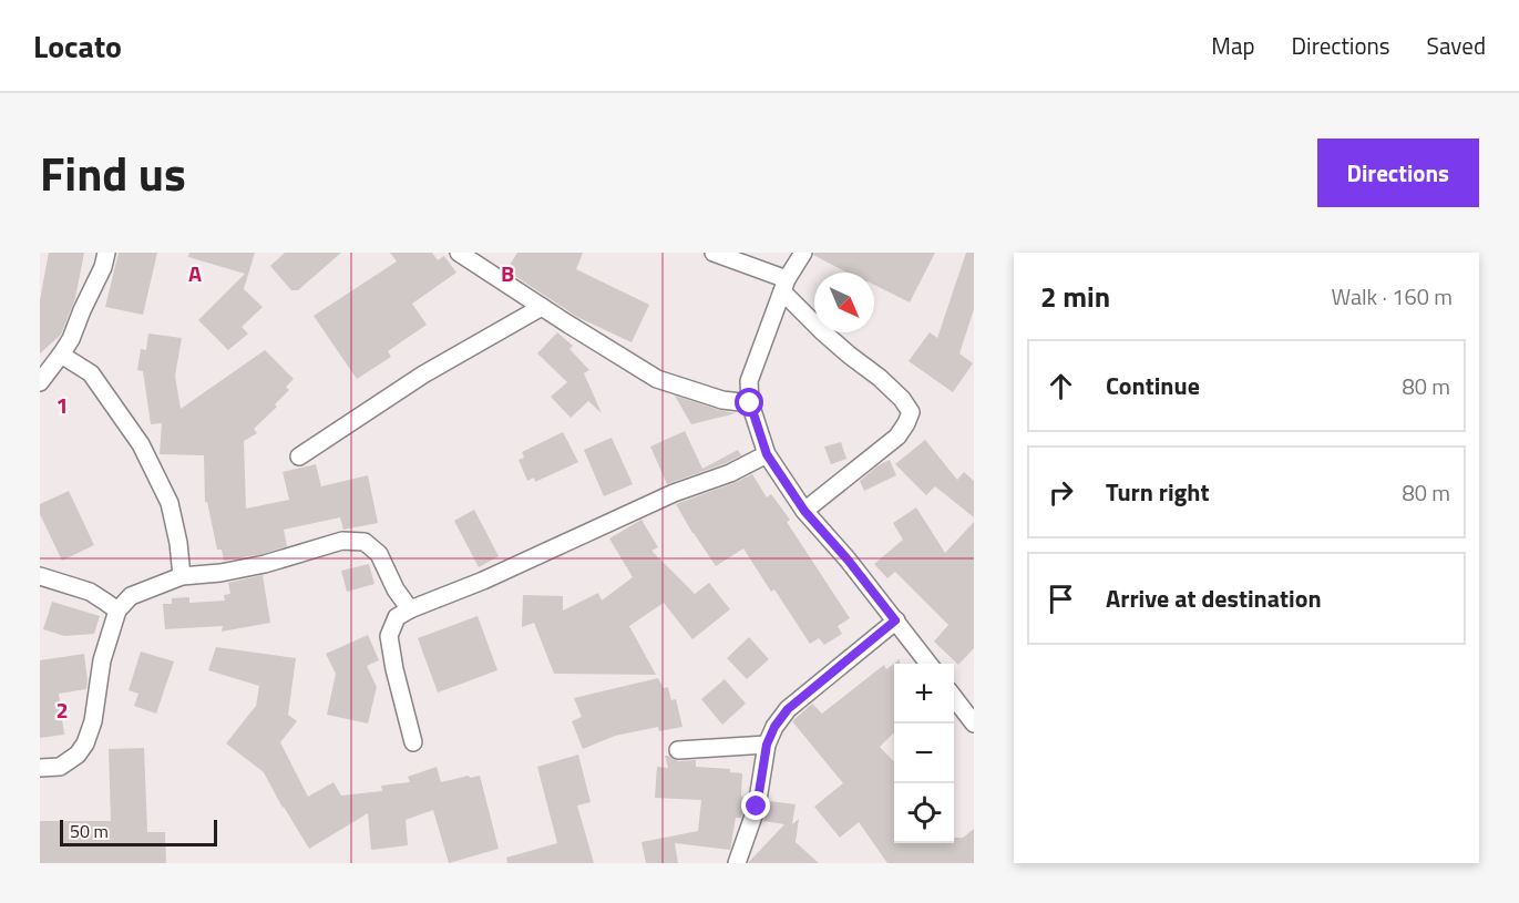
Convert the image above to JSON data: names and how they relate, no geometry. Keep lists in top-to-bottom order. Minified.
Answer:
{"scale_bar":"50 m","north":"bottom right","page":{"header":"Locato","nav":["Map","Directions","Saved"],"title":"Find us","buttons":"Directions","heading":["2 min","Walk · 160 m"],"list":[["Continue","80 m"],["Turn right","80 m"],"Arrive at destination"],"map_buttons":["+","−"],"scale":"50 m"},"grid":{"columns":["A","B"],"rows":["1","2"]}}
